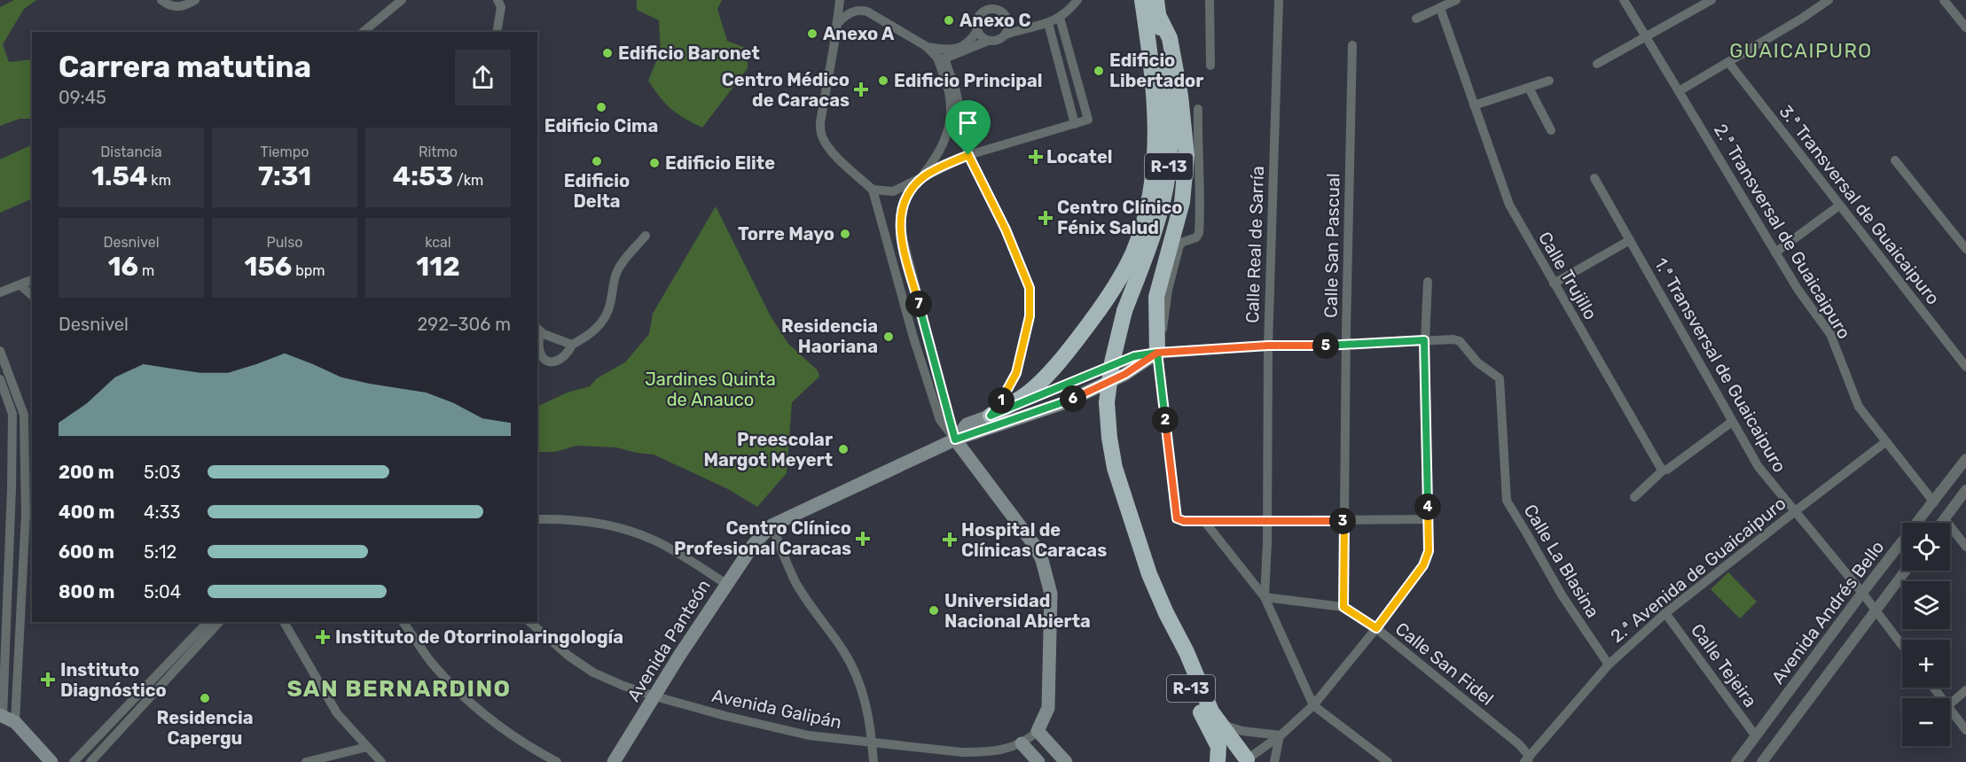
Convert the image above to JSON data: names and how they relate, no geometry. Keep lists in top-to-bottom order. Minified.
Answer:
{"streets":{"highway":["R-13"],"main road":["Avenida Panteón"],"street":["3.ª Transversal de Guaicaipuro","2.ª Transversal de Guaicaipuro","Calle Real de Sarría","Calle San Pascual","Calle Trujillo","1.ª Transversal de Guaicaipuro","Calle La Blasina","2.ª Avenida de Guaicaipuro","Avenida Andrés Bello","Calle San Fidel","Calle Tejeira","Avenida Galipán"]},"crossings":[["R-13","Calle La Blasina"],["R-13","Avenida Panteón"],["2.ª Transversal de Guaicaipuro","2.ª Avenida de Guaicaipuro"],["2.ª Transversal de Guaicaipuro","Avenida Andrés Bello"],["Calle Real de Sarría","Calle La Blasina"],["Calle Real de Sarría","Calle San Fidel"],["Calle San Pascual","Calle La Blasina"],["Calle San Pascual","Calle San Fidel"],["1.ª Transversal de Guaicaipuro","2.ª Avenida de Guaicaipuro"],["1.ª Transversal de Guaicaipuro","Avenida Andrés Bello"],["Calle La Blasina","2.ª Avenida de Guaicaipuro"],["2.ª Avenida de Guaicaipuro","Calle San Fidel"],["2.ª Avenida de Guaicaipuro","Calle Tejeira"],["Avenida Andrés Bello","Calle Tejeira"],["Avenida Panteón","Avenida Galipán"]],"districts":["GUAICAIPURO","SAN BERNARDINO"],"parks":["Jardines Quinta de Anauco"],"places":{"other":["Anexo C","Anexo A","Edificio Baronet","Edificio Libertador","Edificio Principal","Edificio Cima","Edificio Delta","Edificio Elite","Torre Mayo","Residencia Haoriana","Preescolar Margot Meyert","Universidad Nacional Abierta","Residencia Capergu"],"health":["Centro Médico de Caracas","Locatel","Centro Clínico Fénix Salud","Centro Clínico Profesional Caracas","Hospital de Clínicas Caracas","Instituto de Otorrinolaringología","Instituto Diagnóstico"]},"page":{"heading":["Carrera matutina","09:45"],"stats":[["Distancia","1.54 km"],["Tiempo","7:31"],["Ritmo","4:53 /km"],["Desnivel","16 m"],["Pulso","156 bpm"],["kcal","112"]],"pins":["7","5","6","1","2","4","3"],"chart":["Desnivel","292–306 m"],"list":[{"name":"200 m","note":"5:03"},{"name":"400 m","note":"4:33"},{"name":"600 m","note":"5:12"},{"name":"800 m","note":"5:04"}],"map_buttons":["+","−"]}}
